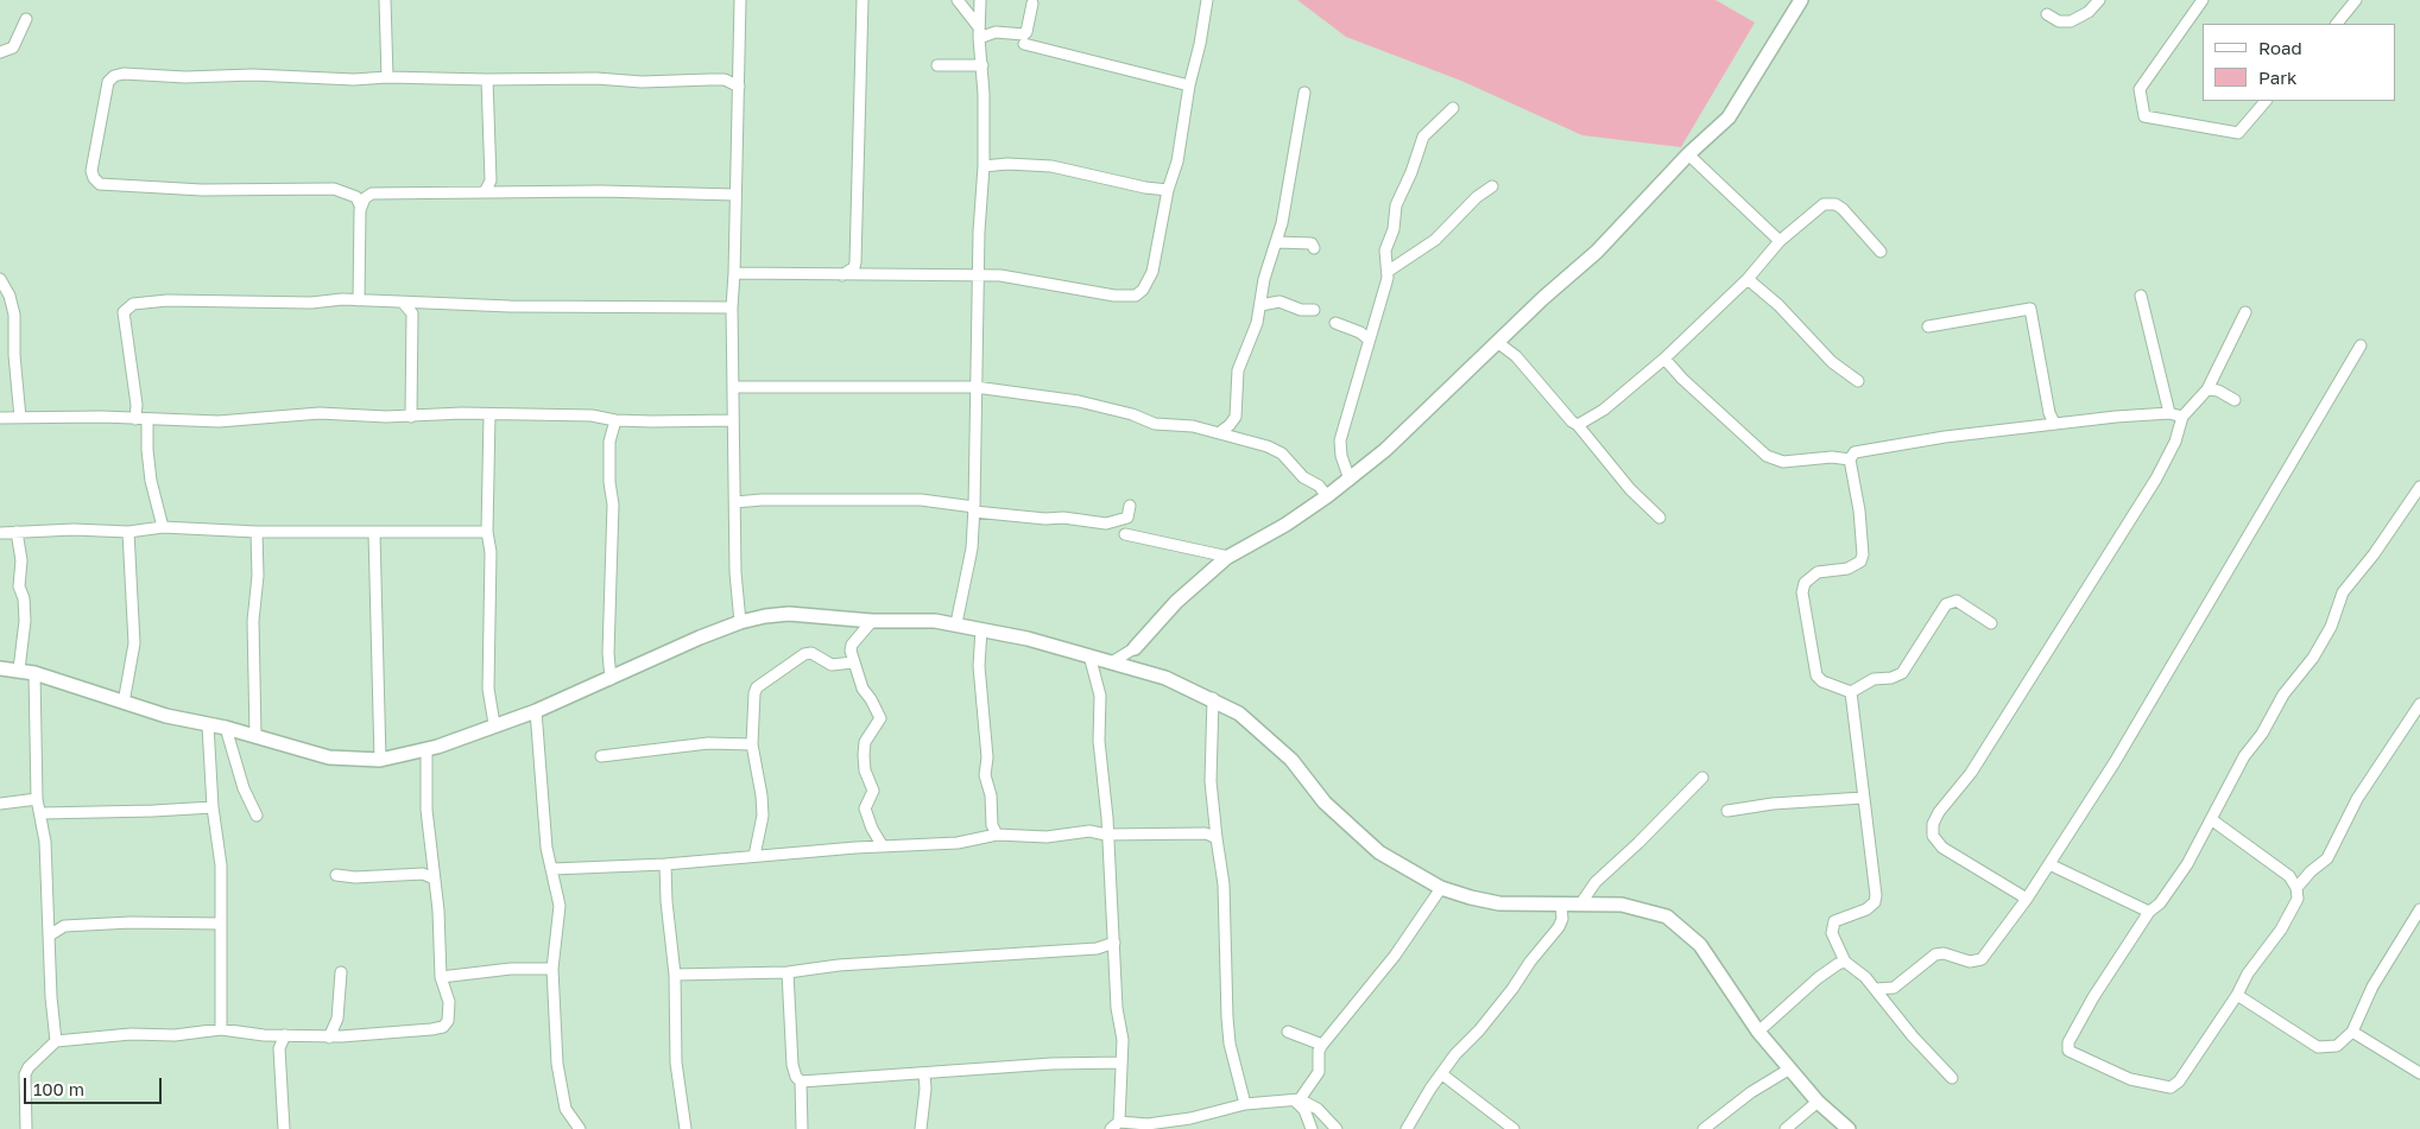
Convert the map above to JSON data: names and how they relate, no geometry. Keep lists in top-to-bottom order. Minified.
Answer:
{"legend":["Road","Park"],"scale_bar":"100 m"}
